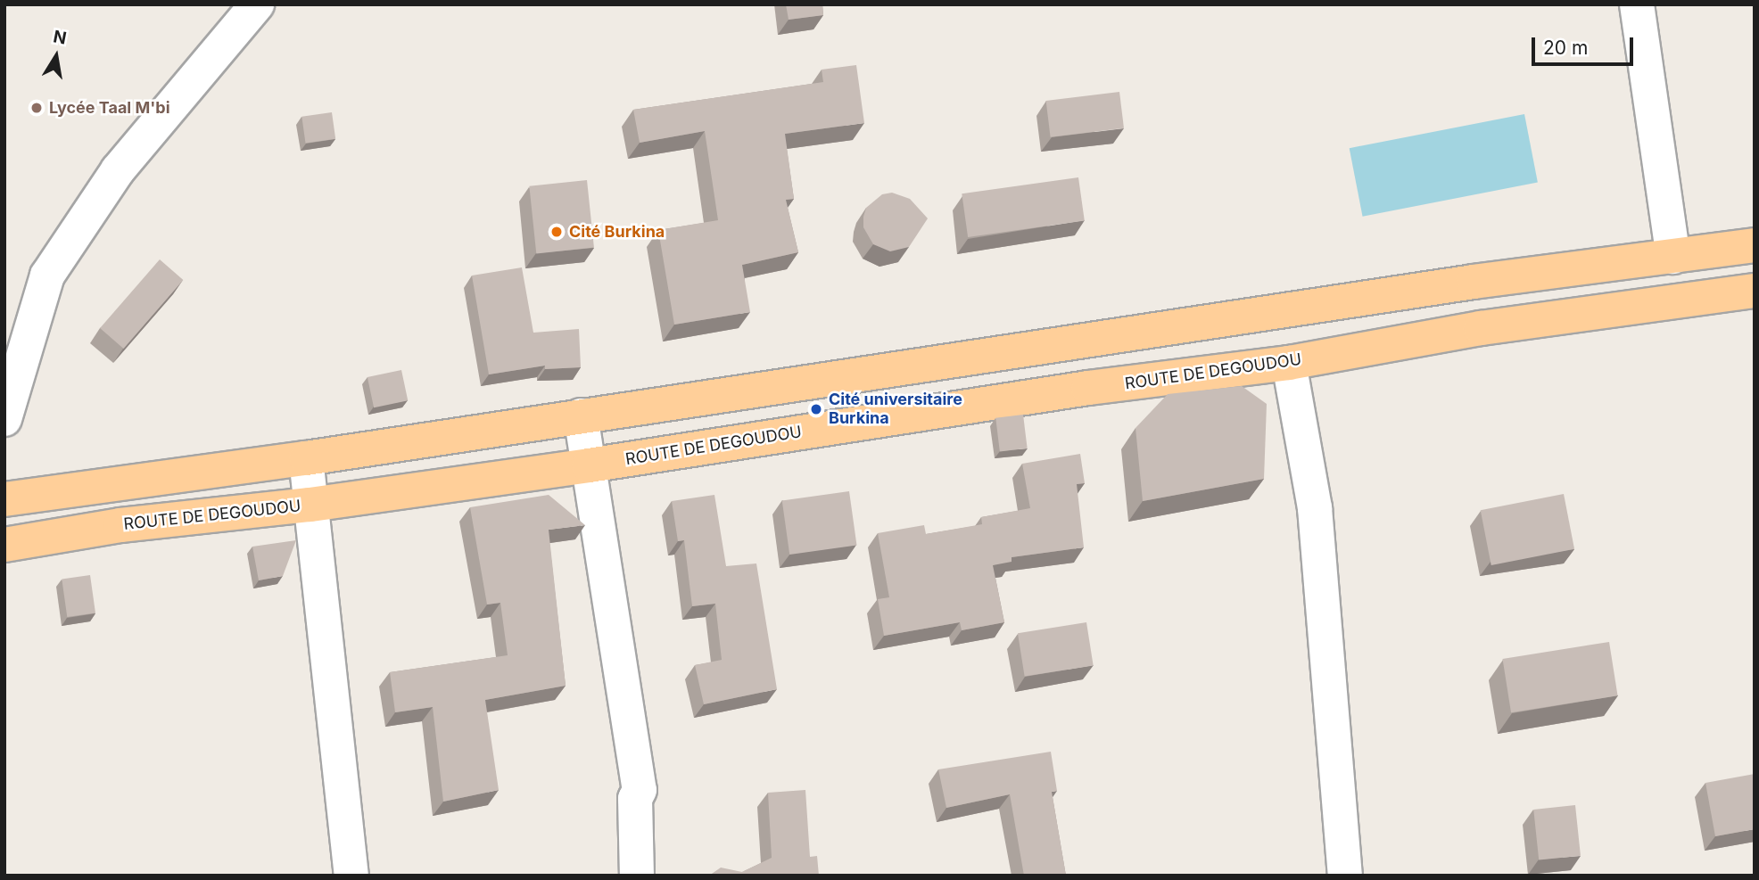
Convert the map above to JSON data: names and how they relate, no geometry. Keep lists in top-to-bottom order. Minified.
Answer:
{"streets":{"main road":["ROUTE DE DEGOUDOU"]},"places":["Lycée Taal M'bi","Cité Burkina","Cité universitaire Burkina"],"scale_bar":"20 m","north":"top"}
